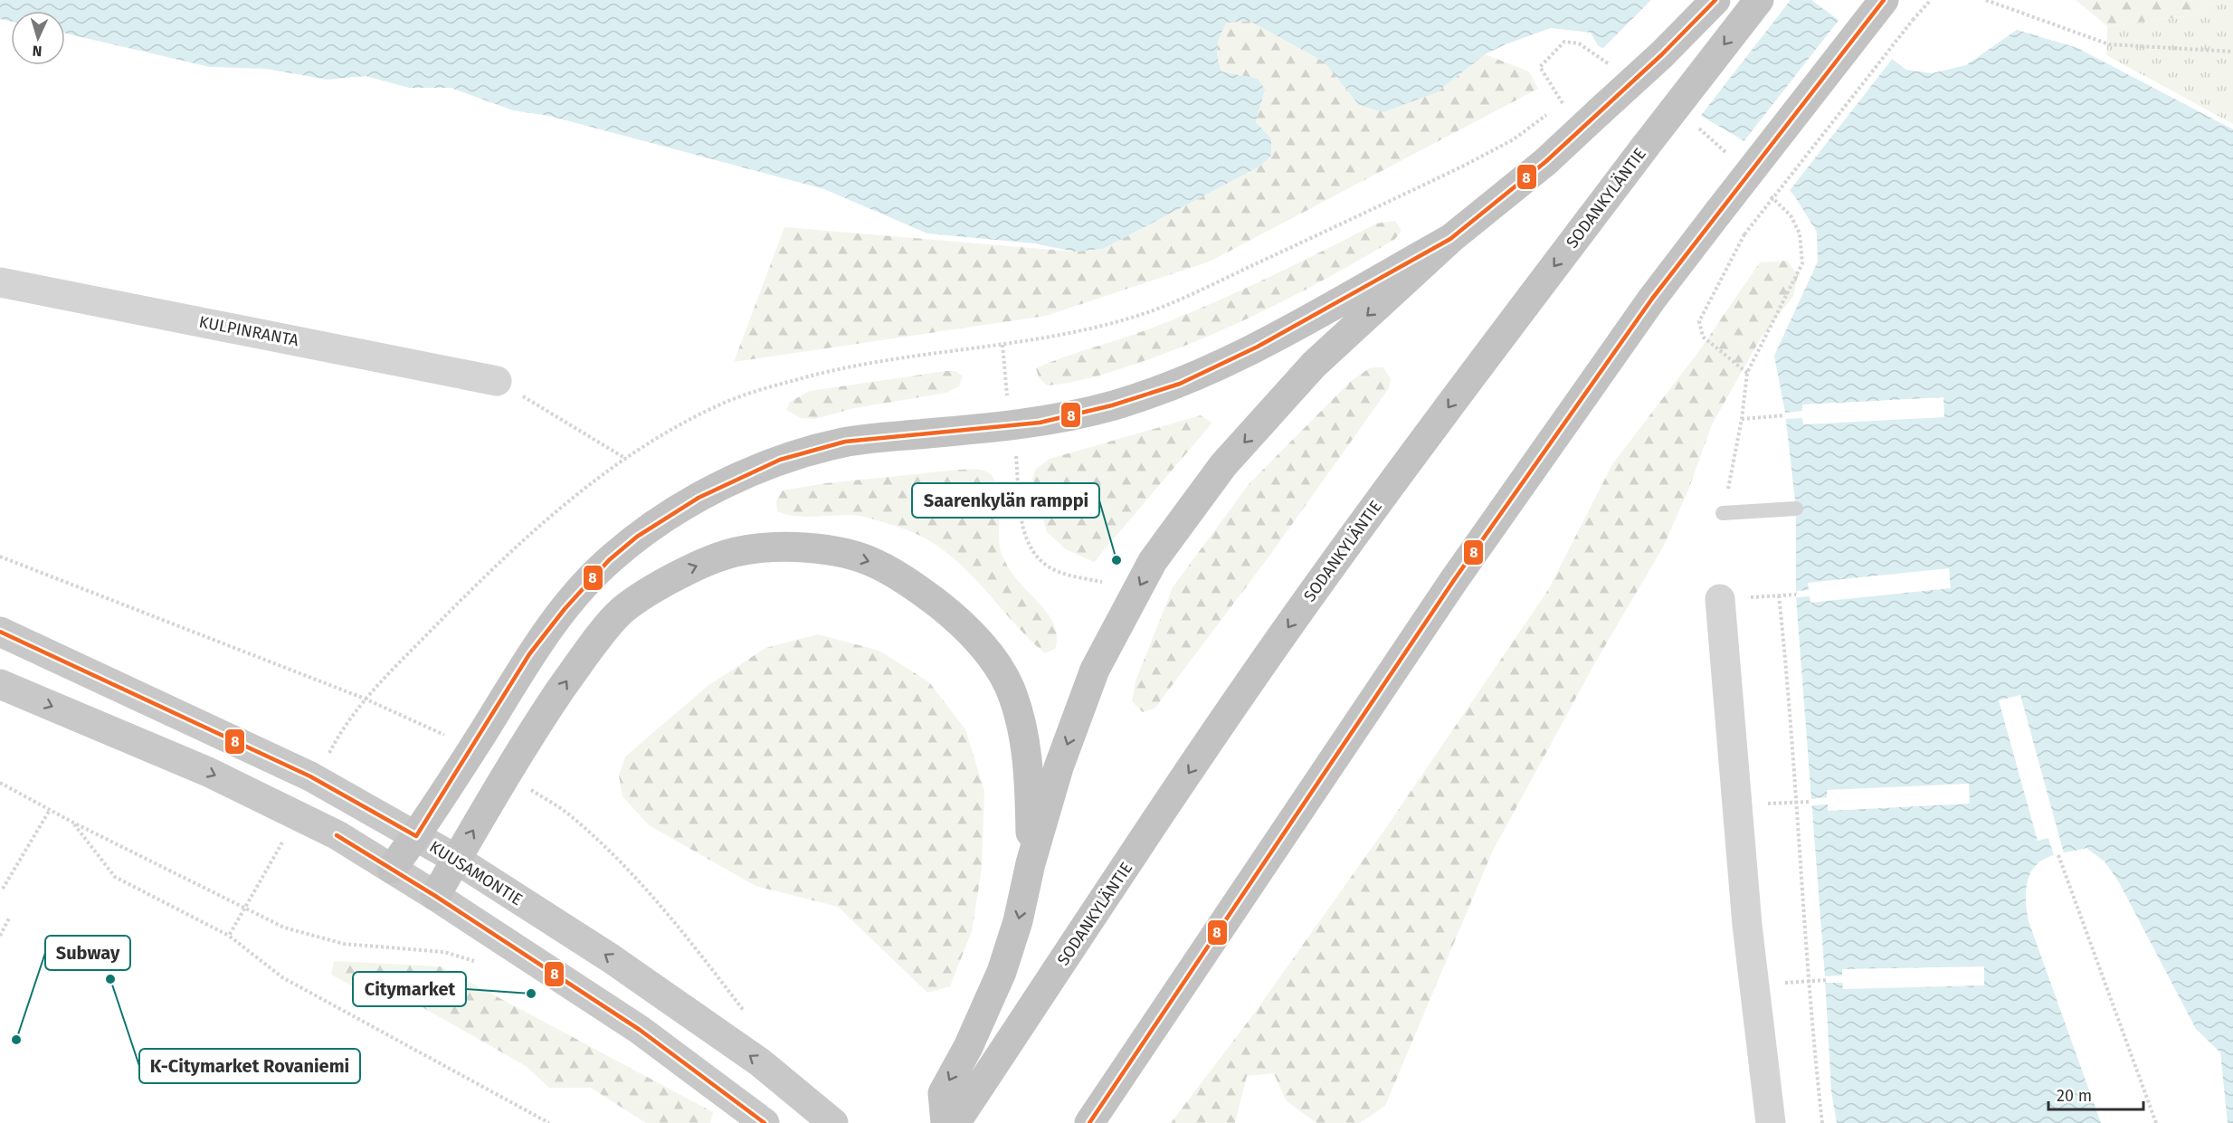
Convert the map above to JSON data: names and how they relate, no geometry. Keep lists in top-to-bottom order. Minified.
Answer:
{"streets":{"highway":["SODANKYLÄNTIE"],"main road":["KUUSAMONTIE"],"street":["KULPINRANTA"]},"places":["Saarenkylän ramppi","K-Citymarket Rovaniemi","Citymarket","Subway"],"lines":["transit line 8"],"scale_bar":"20 m","north":"bottom"}
